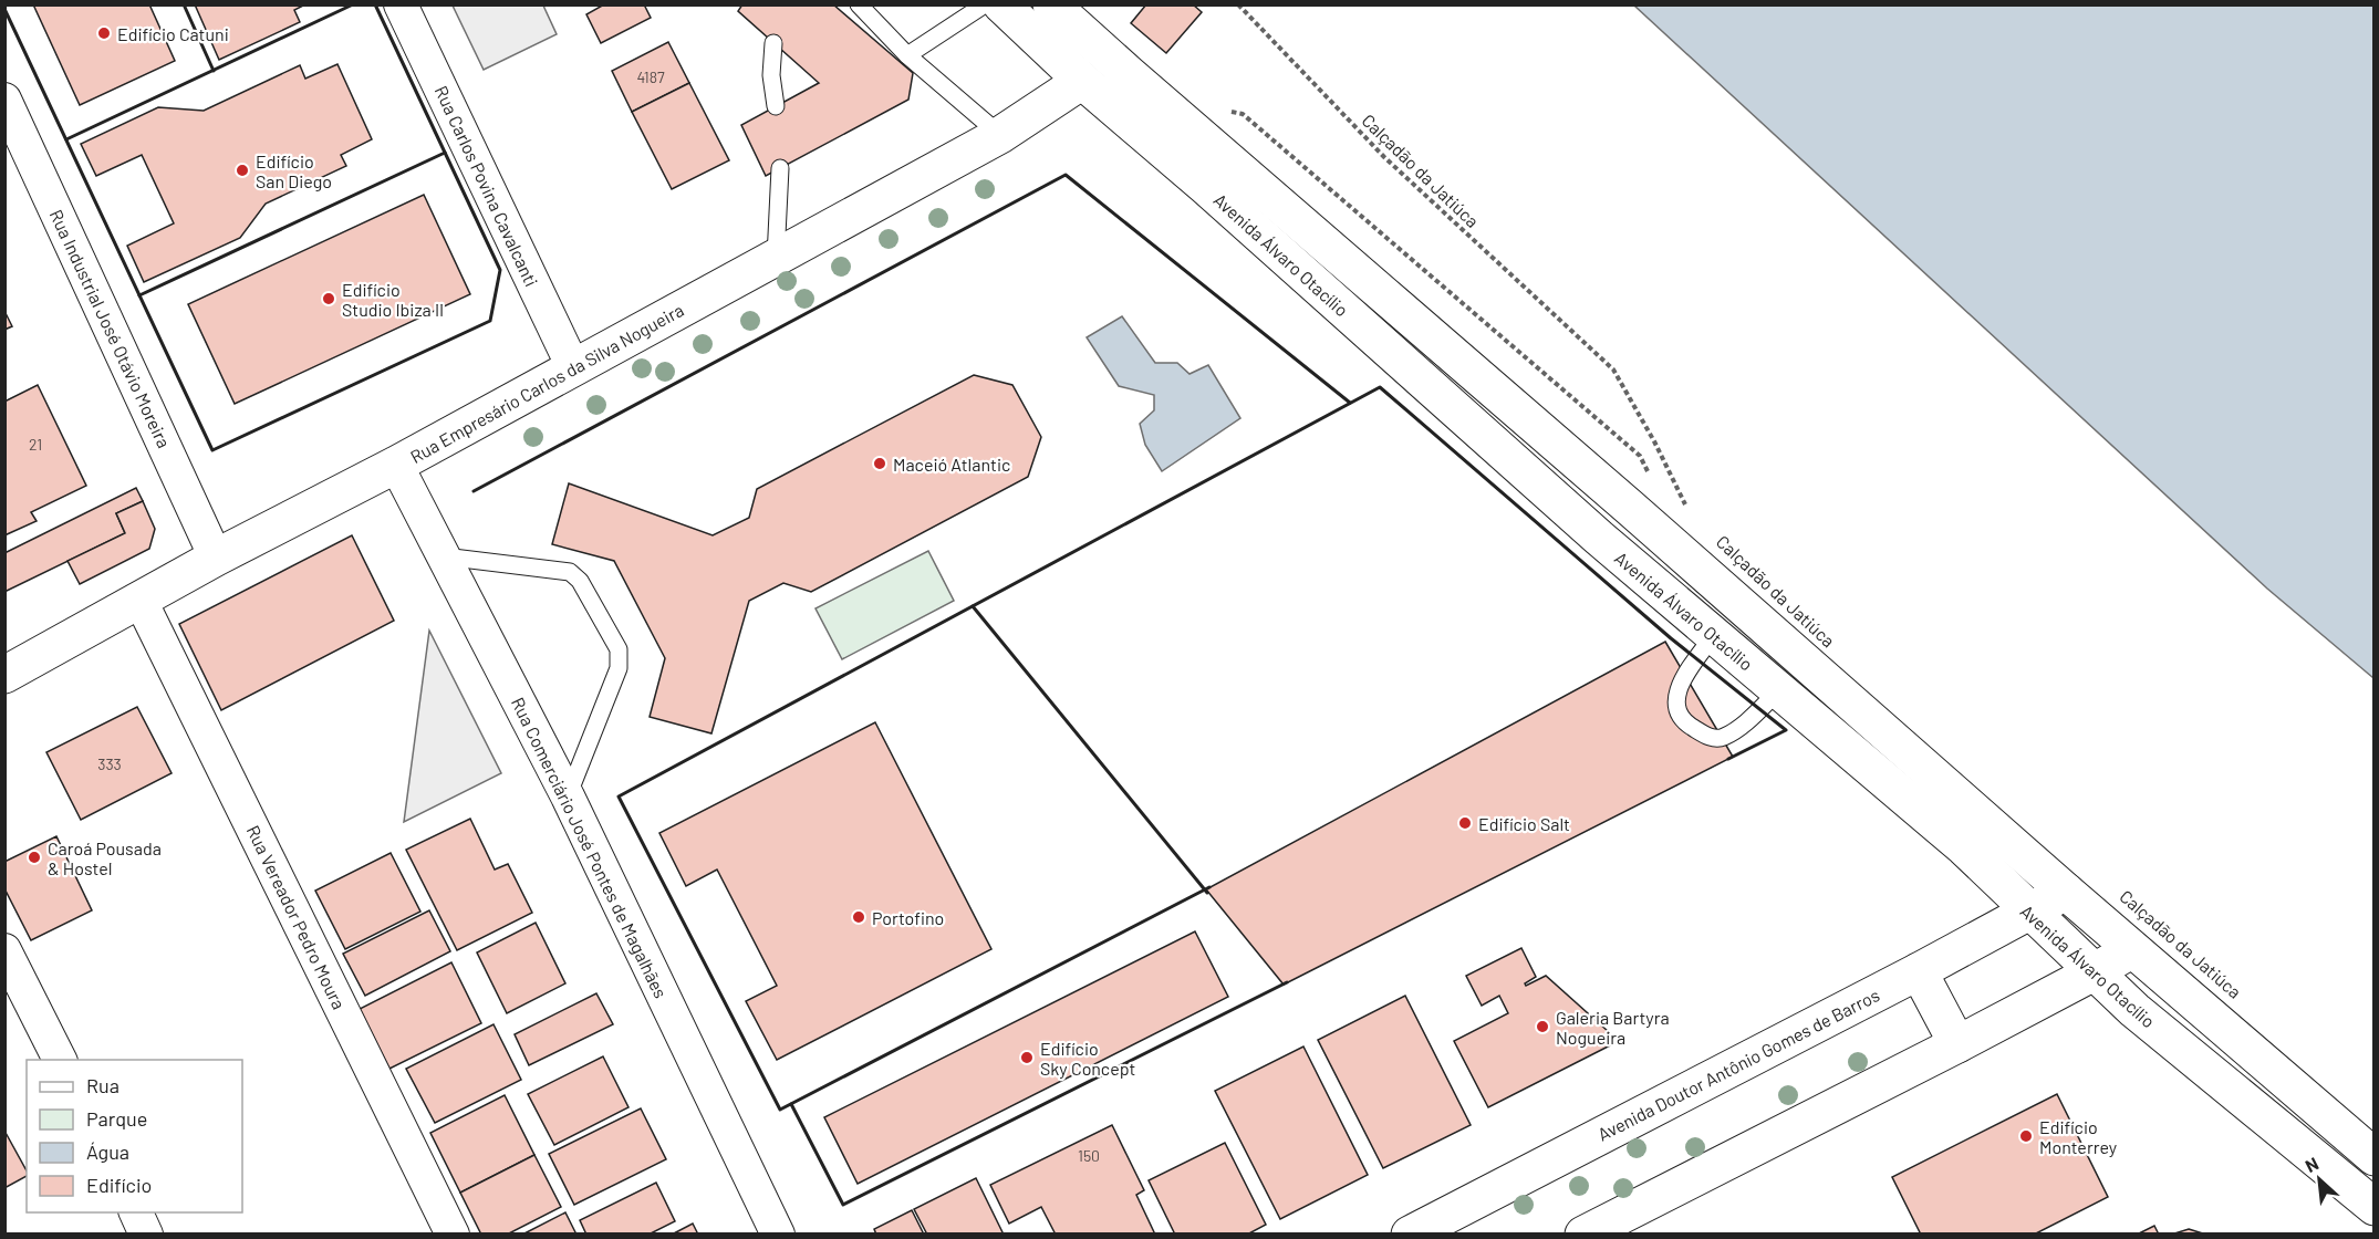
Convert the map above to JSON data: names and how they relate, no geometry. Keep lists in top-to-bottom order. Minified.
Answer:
{"streets":{"main road":["Avenida Álvaro Otacílio","Rua Empresário Carlos da Silva Nogueira","Avenida Doutor Antônio Gomes de Barros"],"street":["Rua Carlos Povina Cavalcanti","Rua Industrial José Otávio Moreira","Rua Comerciário José Pontes de Magalhães","Rua Vereador Pedro Moura"],"path":["Calçadão da Jatiúca"]},"crossings":[["Rua Carlos Povina Cavalcanti","Rua Empresário Carlos da Silva Nogueira"],["Avenida Álvaro Otacílio","Rua Empresário Carlos da Silva Nogueira"],["Avenida Álvaro Otacílio","Avenida Doutor Antônio Gomes de Barros"],["Rua Industrial José Otávio Moreira","Rua Empresário Carlos da Silva Nogueira"],["Rua Empresário Carlos da Silva Nogueira","Rua Comerciário José Pontes de Magalhães"],["Rua Empresário Carlos da Silva Nogueira","Rua Vereador Pedro Moura"]],"places":["Edifício Catuni","Edifício San Diego","Edifício Studio Ibiza II","Maceió Atlantic","Edifício Salt","Caroá Pousada & Hostel","Portofino","Galeria Bartyra Nogueira","Edifício Sky Concept","Edifício Monterrey"],"house_numbers":["4187","21","333","150"],"legend":["Rua","Parque","Água","Edifício"],"north":"top left"}
